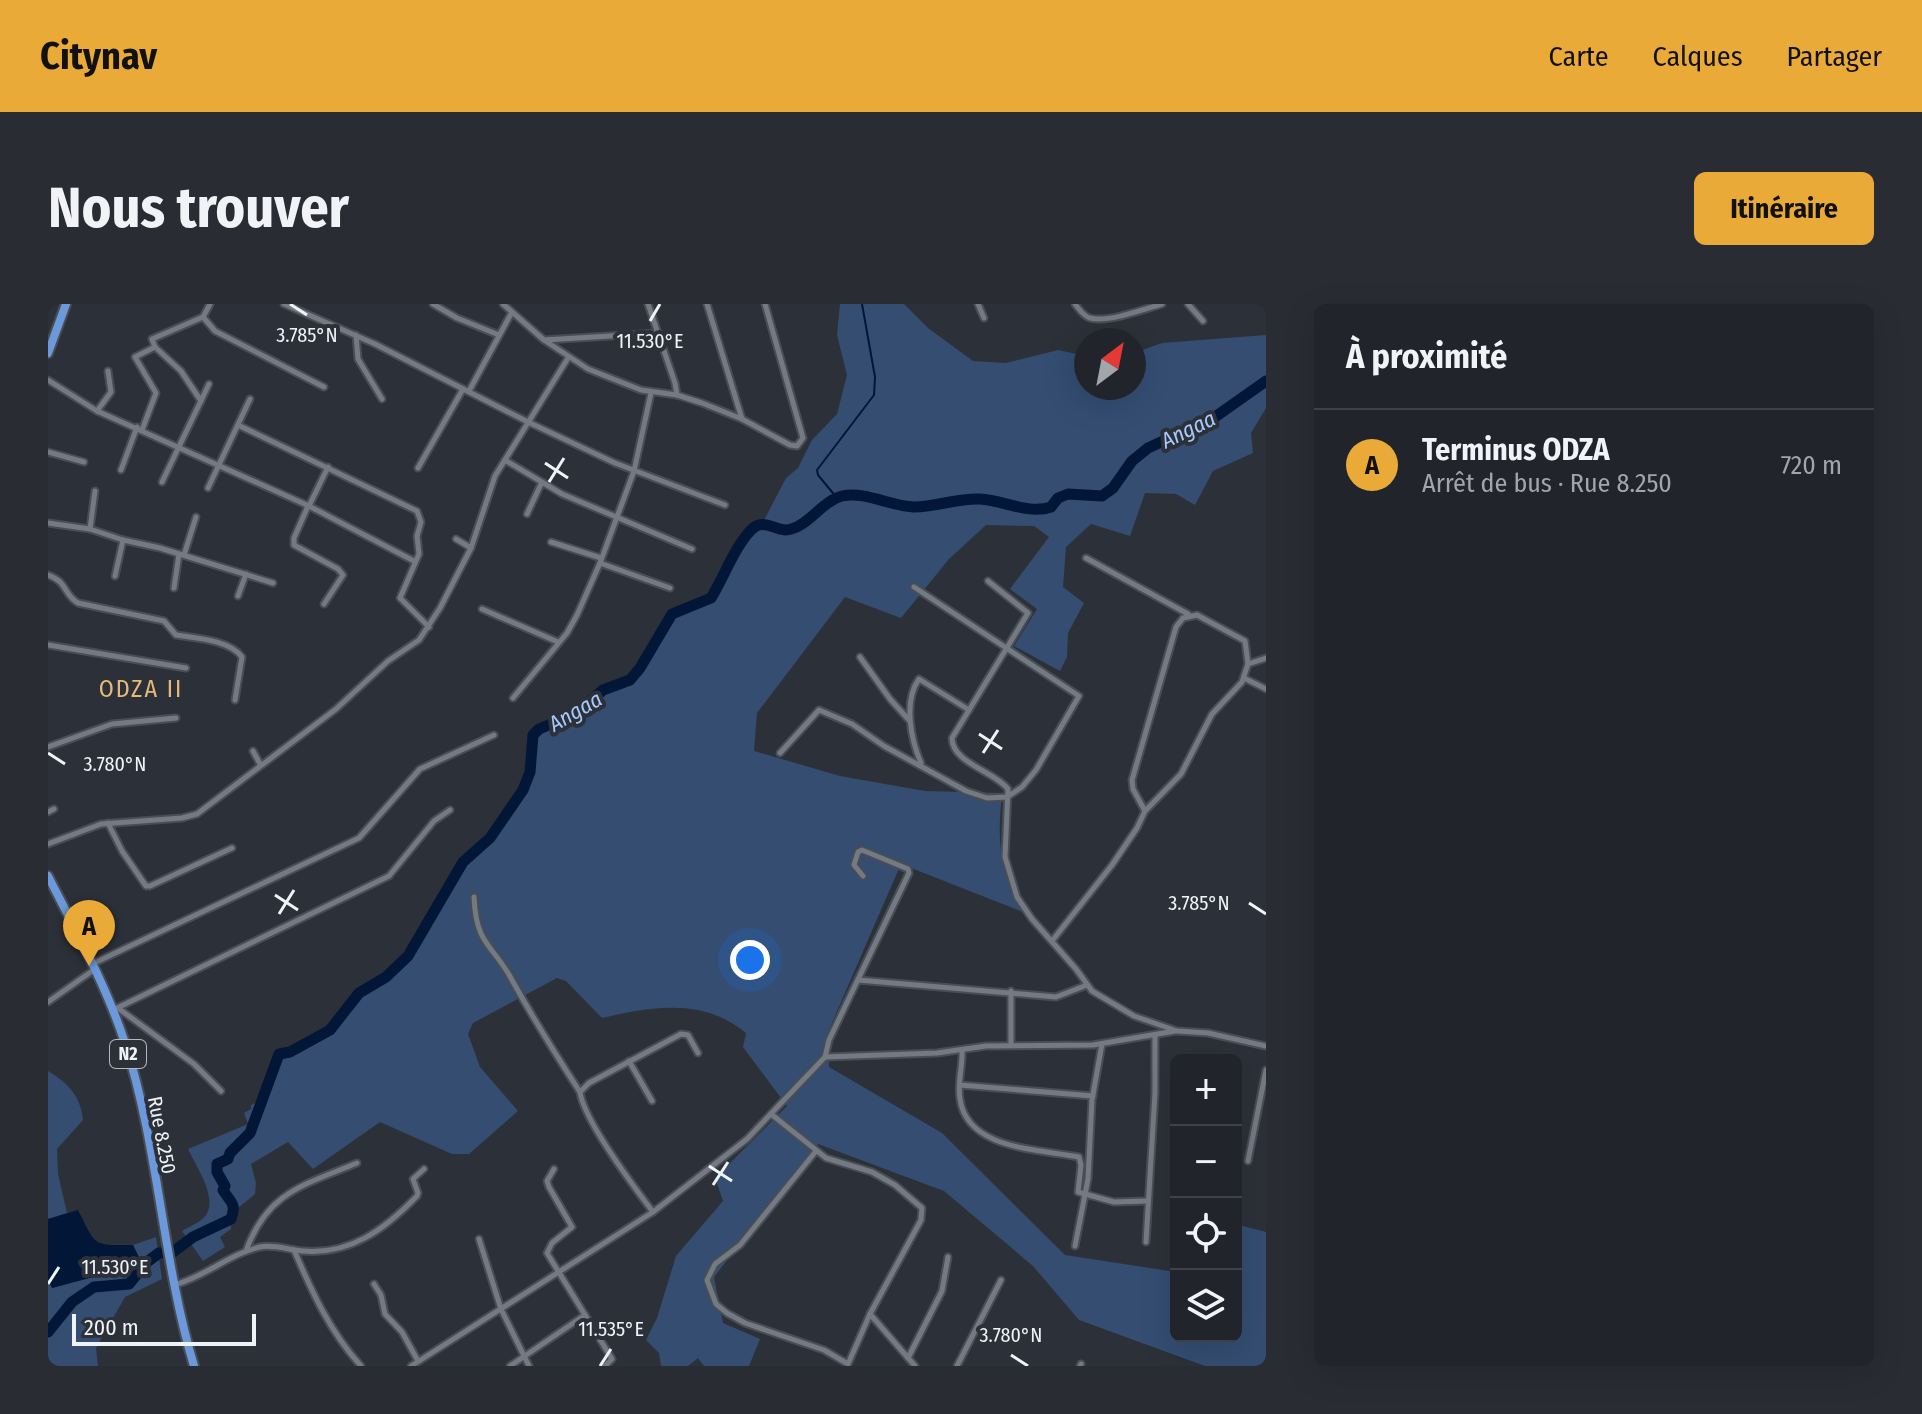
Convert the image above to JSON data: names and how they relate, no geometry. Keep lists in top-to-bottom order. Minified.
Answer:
{"streets":{"highway":["N2","Rue 8.250"]},"districts":["ODZA II"],"water":["Angaa"],"scale_bar":"200 m","north":"top right","page":{"header":"Citynav","nav":["Carte","Calques","Partager"],"buttons":"Itinéraire","title":"Nous trouver","heading":"À proximité","list":[{"mark":"A","name":"Terminus ODZA","note":"Arrêt de bus · Rue 8.250","value":"720 m"}],"pins":"A","map_buttons":["+","−"],"scale":"200 m"},"coordinates":["3.785°N","11.530°E","3.780°N","11.535°E"]}
